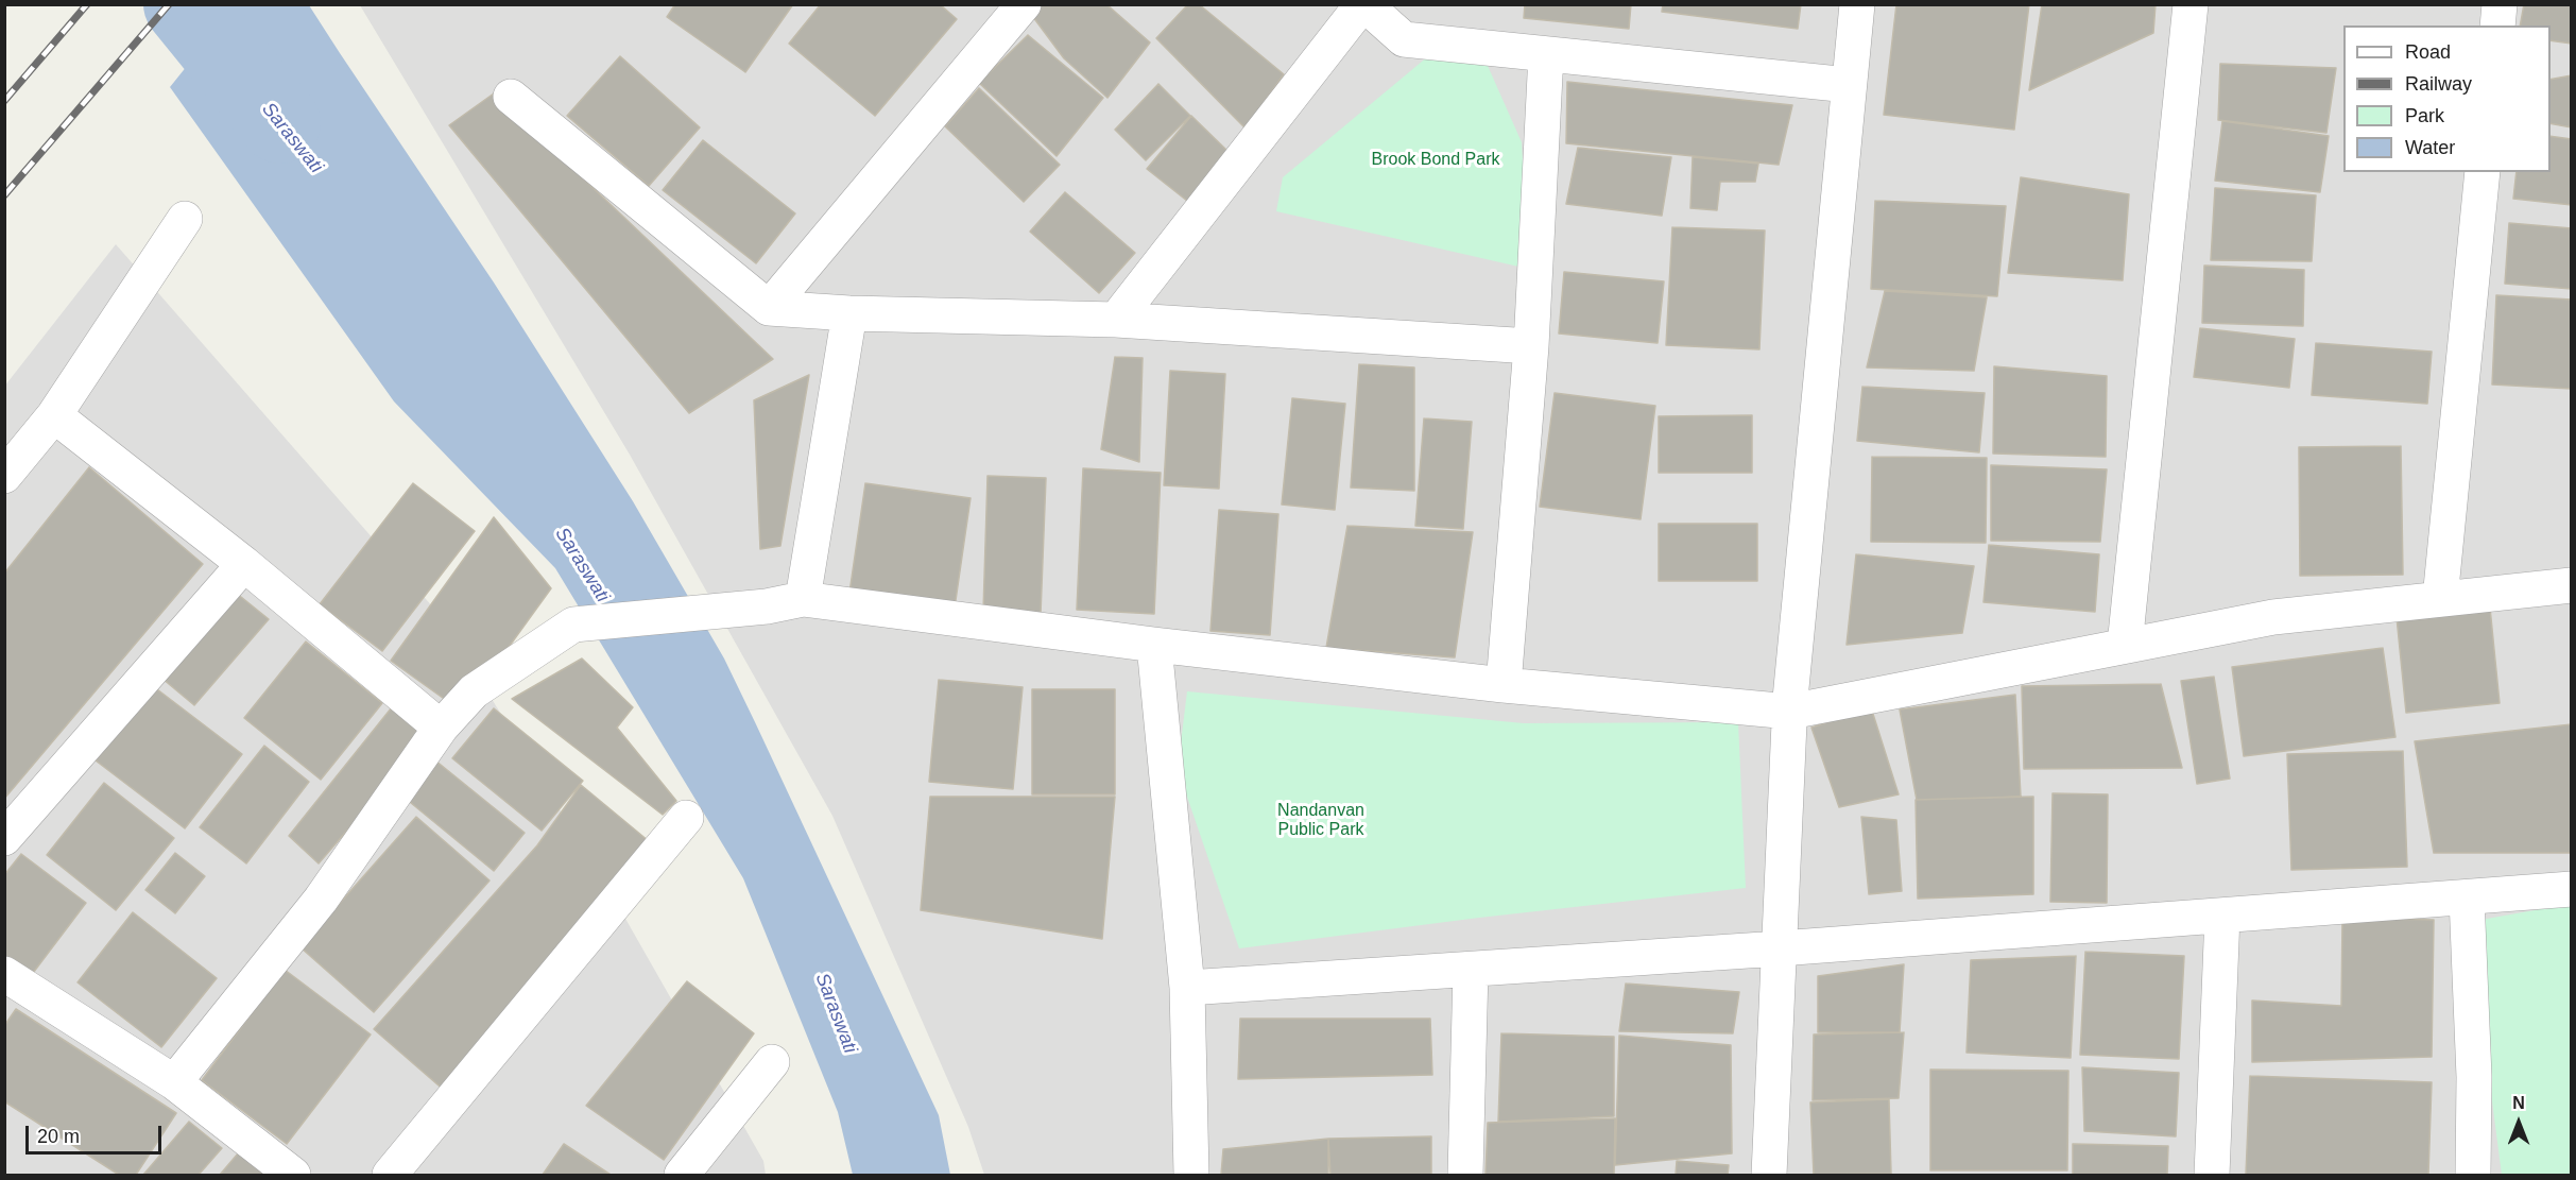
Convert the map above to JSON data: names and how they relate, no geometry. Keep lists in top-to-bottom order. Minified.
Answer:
{"water":["Saraswati"],"parks":["Brook Bond Park","Nandanvan Public Park"],"legend":["Road","Railway","Park","Water"],"scale_bar":"20 m","north":"top"}
